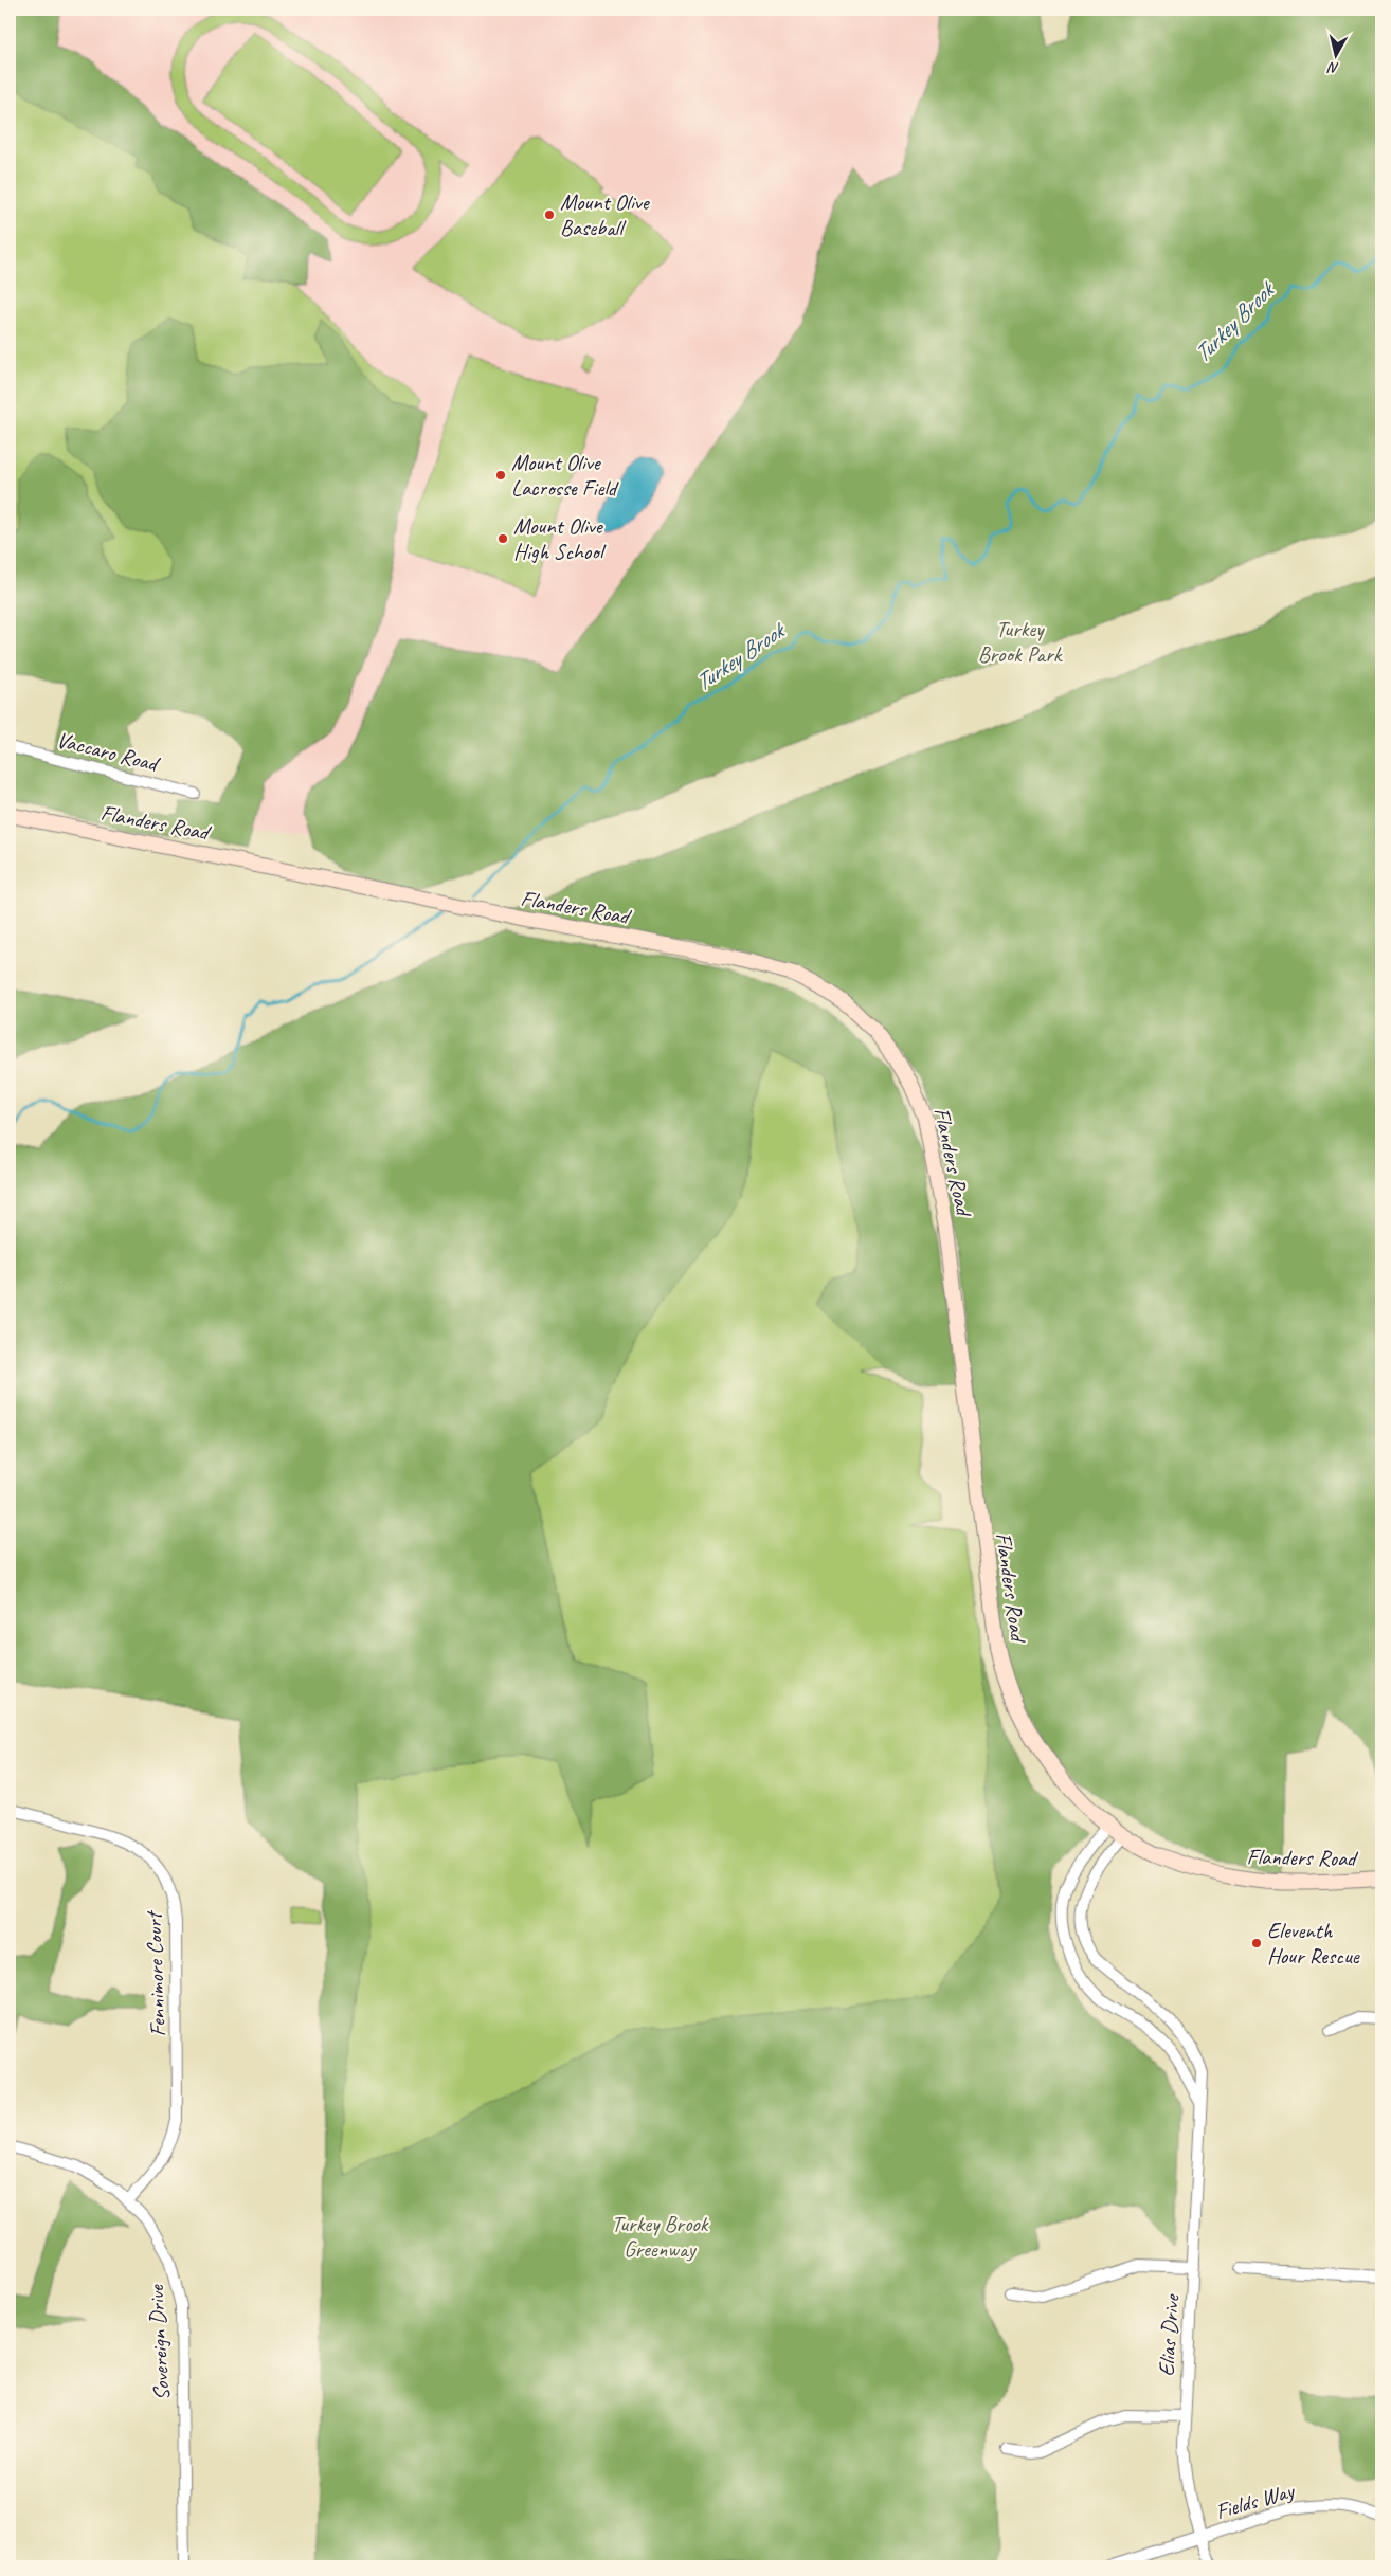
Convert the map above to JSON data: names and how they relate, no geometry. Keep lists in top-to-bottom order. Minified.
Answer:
{"streets":{"main road":["Flanders Road"],"street":["Vaccaro Road","Fennimore Court","Elias Drive","Sovereign Drive","Fields Way"]},"crossings":[["Flanders Road","Elias Drive"],["Fennimore Court","Sovereign Drive"],["Elias Drive","Fields Way"]],"water":["Turkey Brook"],"parks":["Turkey Brook Park","Turkey Brook Greenway"],"places":["Mount Olive Baseball","Mount Olive Lacrosse Field","Mount Olive High School","Eleventh Hour Rescue"],"north":"bottom"}
